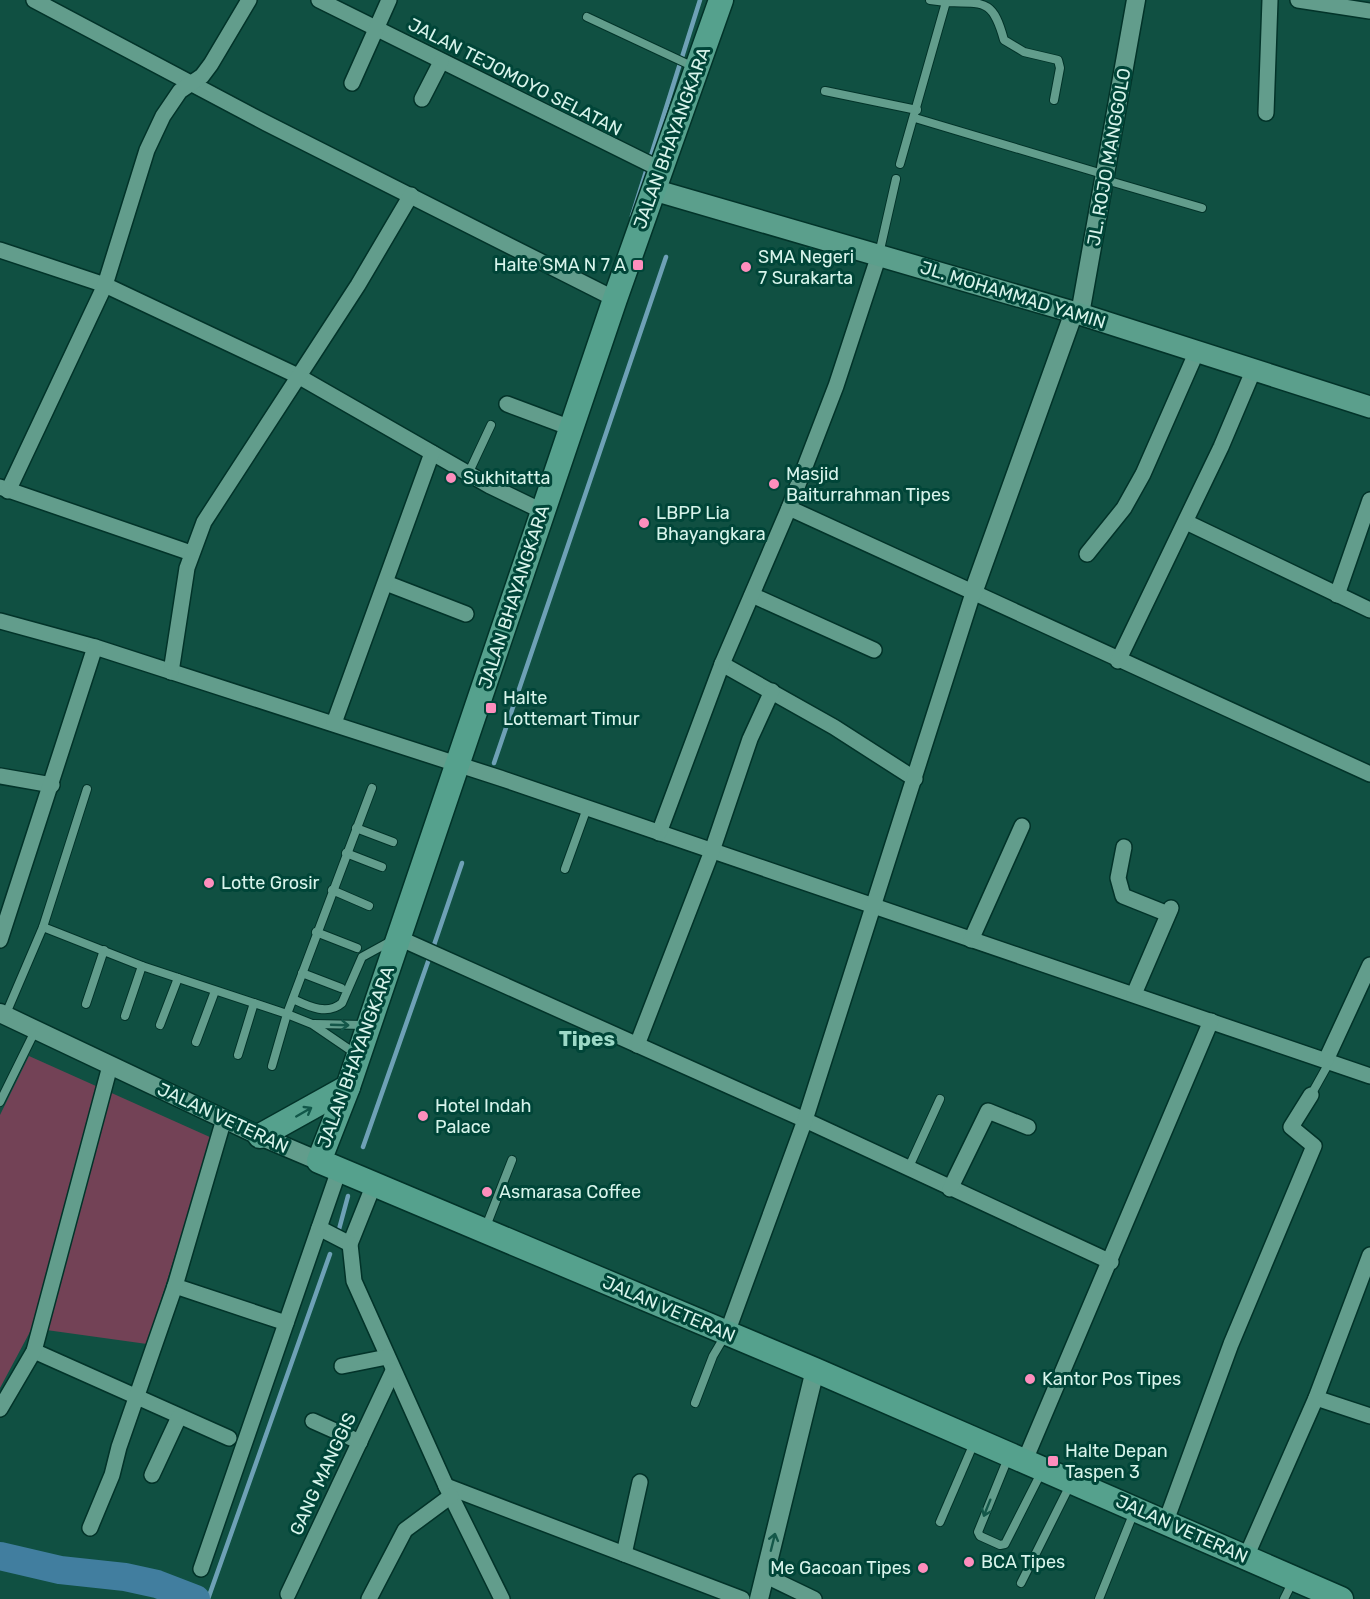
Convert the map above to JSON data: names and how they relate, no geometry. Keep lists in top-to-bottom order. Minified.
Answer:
{"streets":{"main road":["JALAN BHAYANGKARA","JL. MOHAMMAD YAMIN","JALAN VETERAN"],"street":["JALAN TEJOMOYO SELATAN","JL. ROJO MANGGOLO","GANG MANGGIS"]},"crossings":[["JALAN TEJOMOYO SELATAN","JALAN BHAYANGKARA"],["JALAN TEJOMOYO SELATAN","JL. MOHAMMAD YAMIN"],["JALAN BHAYANGKARA","JL. MOHAMMAD YAMIN"],["JALAN BHAYANGKARA","JALAN VETERAN"],["JL. ROJO MANGGOLO","JL. MOHAMMAD YAMIN"]],"districts":["Tipes"],"places":{"transit":["Halte SMA N 7 A","Halte Lottemart Timur","Halte Depan Taspen 3"],"other":["SMA Negeri 7 Surakarta","Sukhitatta","Masjid Baiturrahman Tipes","LBPP Lia Bhayangkara","Lotte Grosir","Hotel Indah Palace","Asmarasa Coffee","Kantor Pos Tipes","BCA Tipes","Me Gacoan Tipes"]}}
